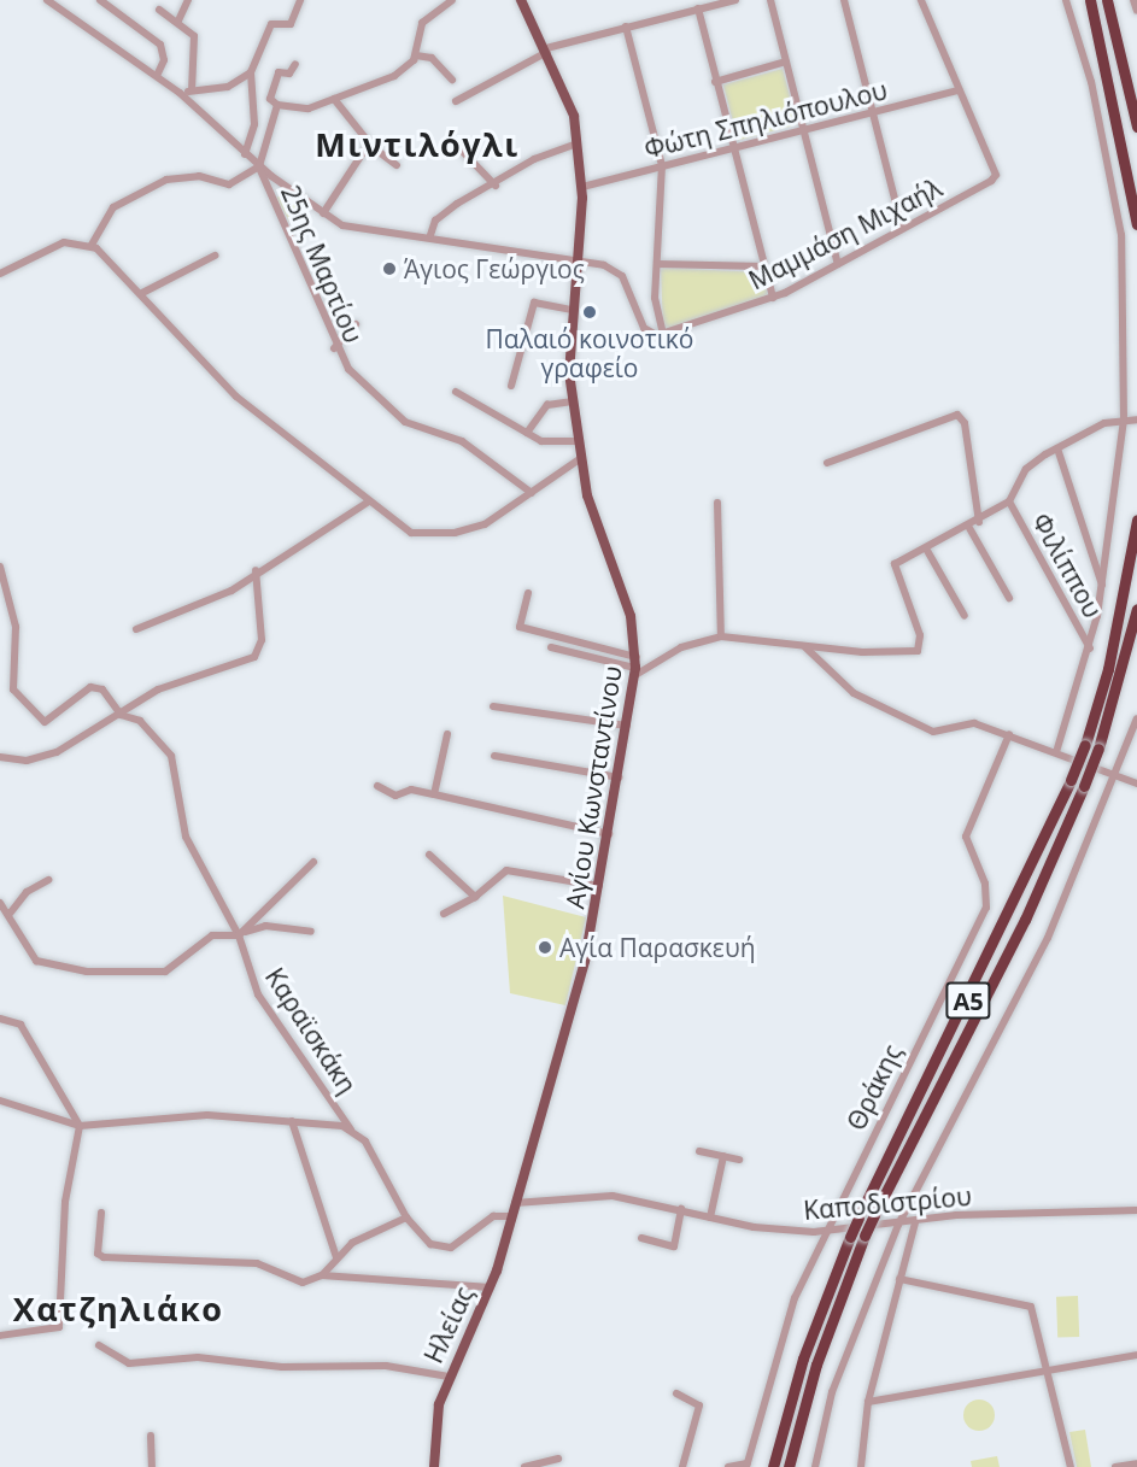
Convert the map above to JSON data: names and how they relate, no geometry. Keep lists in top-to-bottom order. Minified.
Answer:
{"streets":{"highway":["Α5"],"main road":["Αγίου Κωνσταντίνου","Ηλείας"],"street":["Φώτη Σπηλιόπουλου","Μαμμάση Μιχαήλ","25ης Μαρτίου","Φιλίππου","Καραϊσκάκη","Θράκης","Καποδιστρίου"]},"crossings":[["Φώτη Σπηλιόπουλου","Μαμμάση Μιχαήλ"],["Φώτη Σπηλιόπουλου","Αγίου Κωνσταντίνου"],["Αγίου Κωνσταντίνου","Καποδιστρίου"],["Αγίου Κωνσταντίνου","Ηλείας"],["Καραϊσκάκη","Ηλείας"],["Θράκης","Καποδιστρίου"],["Καποδιστρίου","Ηλείας"]],"districts":["Μιντιλόγλι","Χατζηλιάκο"],"places":["Άγιος Γεώργιος","Παλαιό κοινοτικό γραφείο","Αγία Παρασκευή"]}
